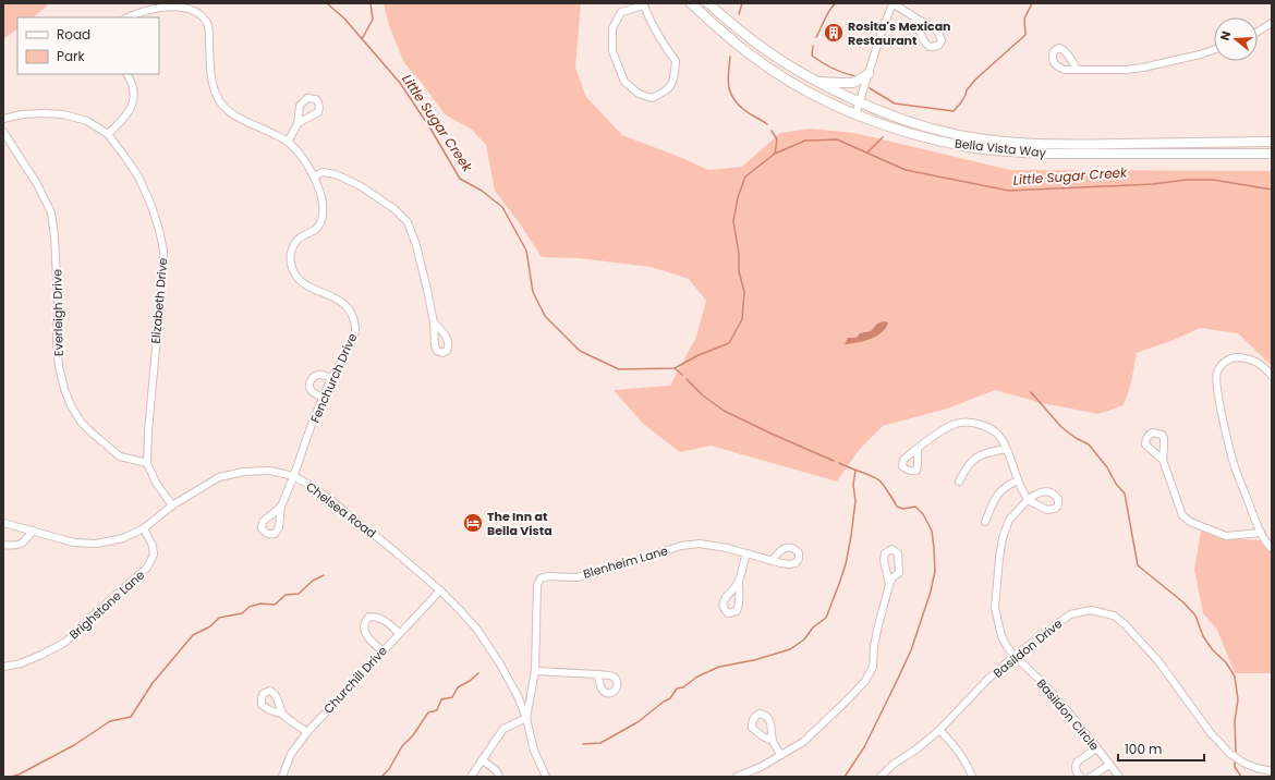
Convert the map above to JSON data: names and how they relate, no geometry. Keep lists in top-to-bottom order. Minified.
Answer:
{"streets":{"main road":["Bella Vista Way"],"street":["Elizabeth Drive","Everleigh Drive","Fenchurch Drive","Chelsea Road","Blenheim Lane","Brighstone Lane","Basildon Drive","Churchill Drive","Basildon Circle"]},"crossings":[["Elizabeth Drive","Everleigh Drive"],["Elizabeth Drive","Chelsea Road"],["Fenchurch Drive","Chelsea Road"],["Chelsea Road","Blenheim Lane"],["Chelsea Road","Brighstone Lane"],["Chelsea Road","Churchill Drive"],["Basildon Drive","Basildon Circle"]],"water":["Little Sugar Creek"],"places":{"building":["Rosita's Mexican Restaurant"],"hotel":["The Inn at Bella Vista"]},"legend":["Road","Park"],"scale_bar":"100 m","north":"left"}
